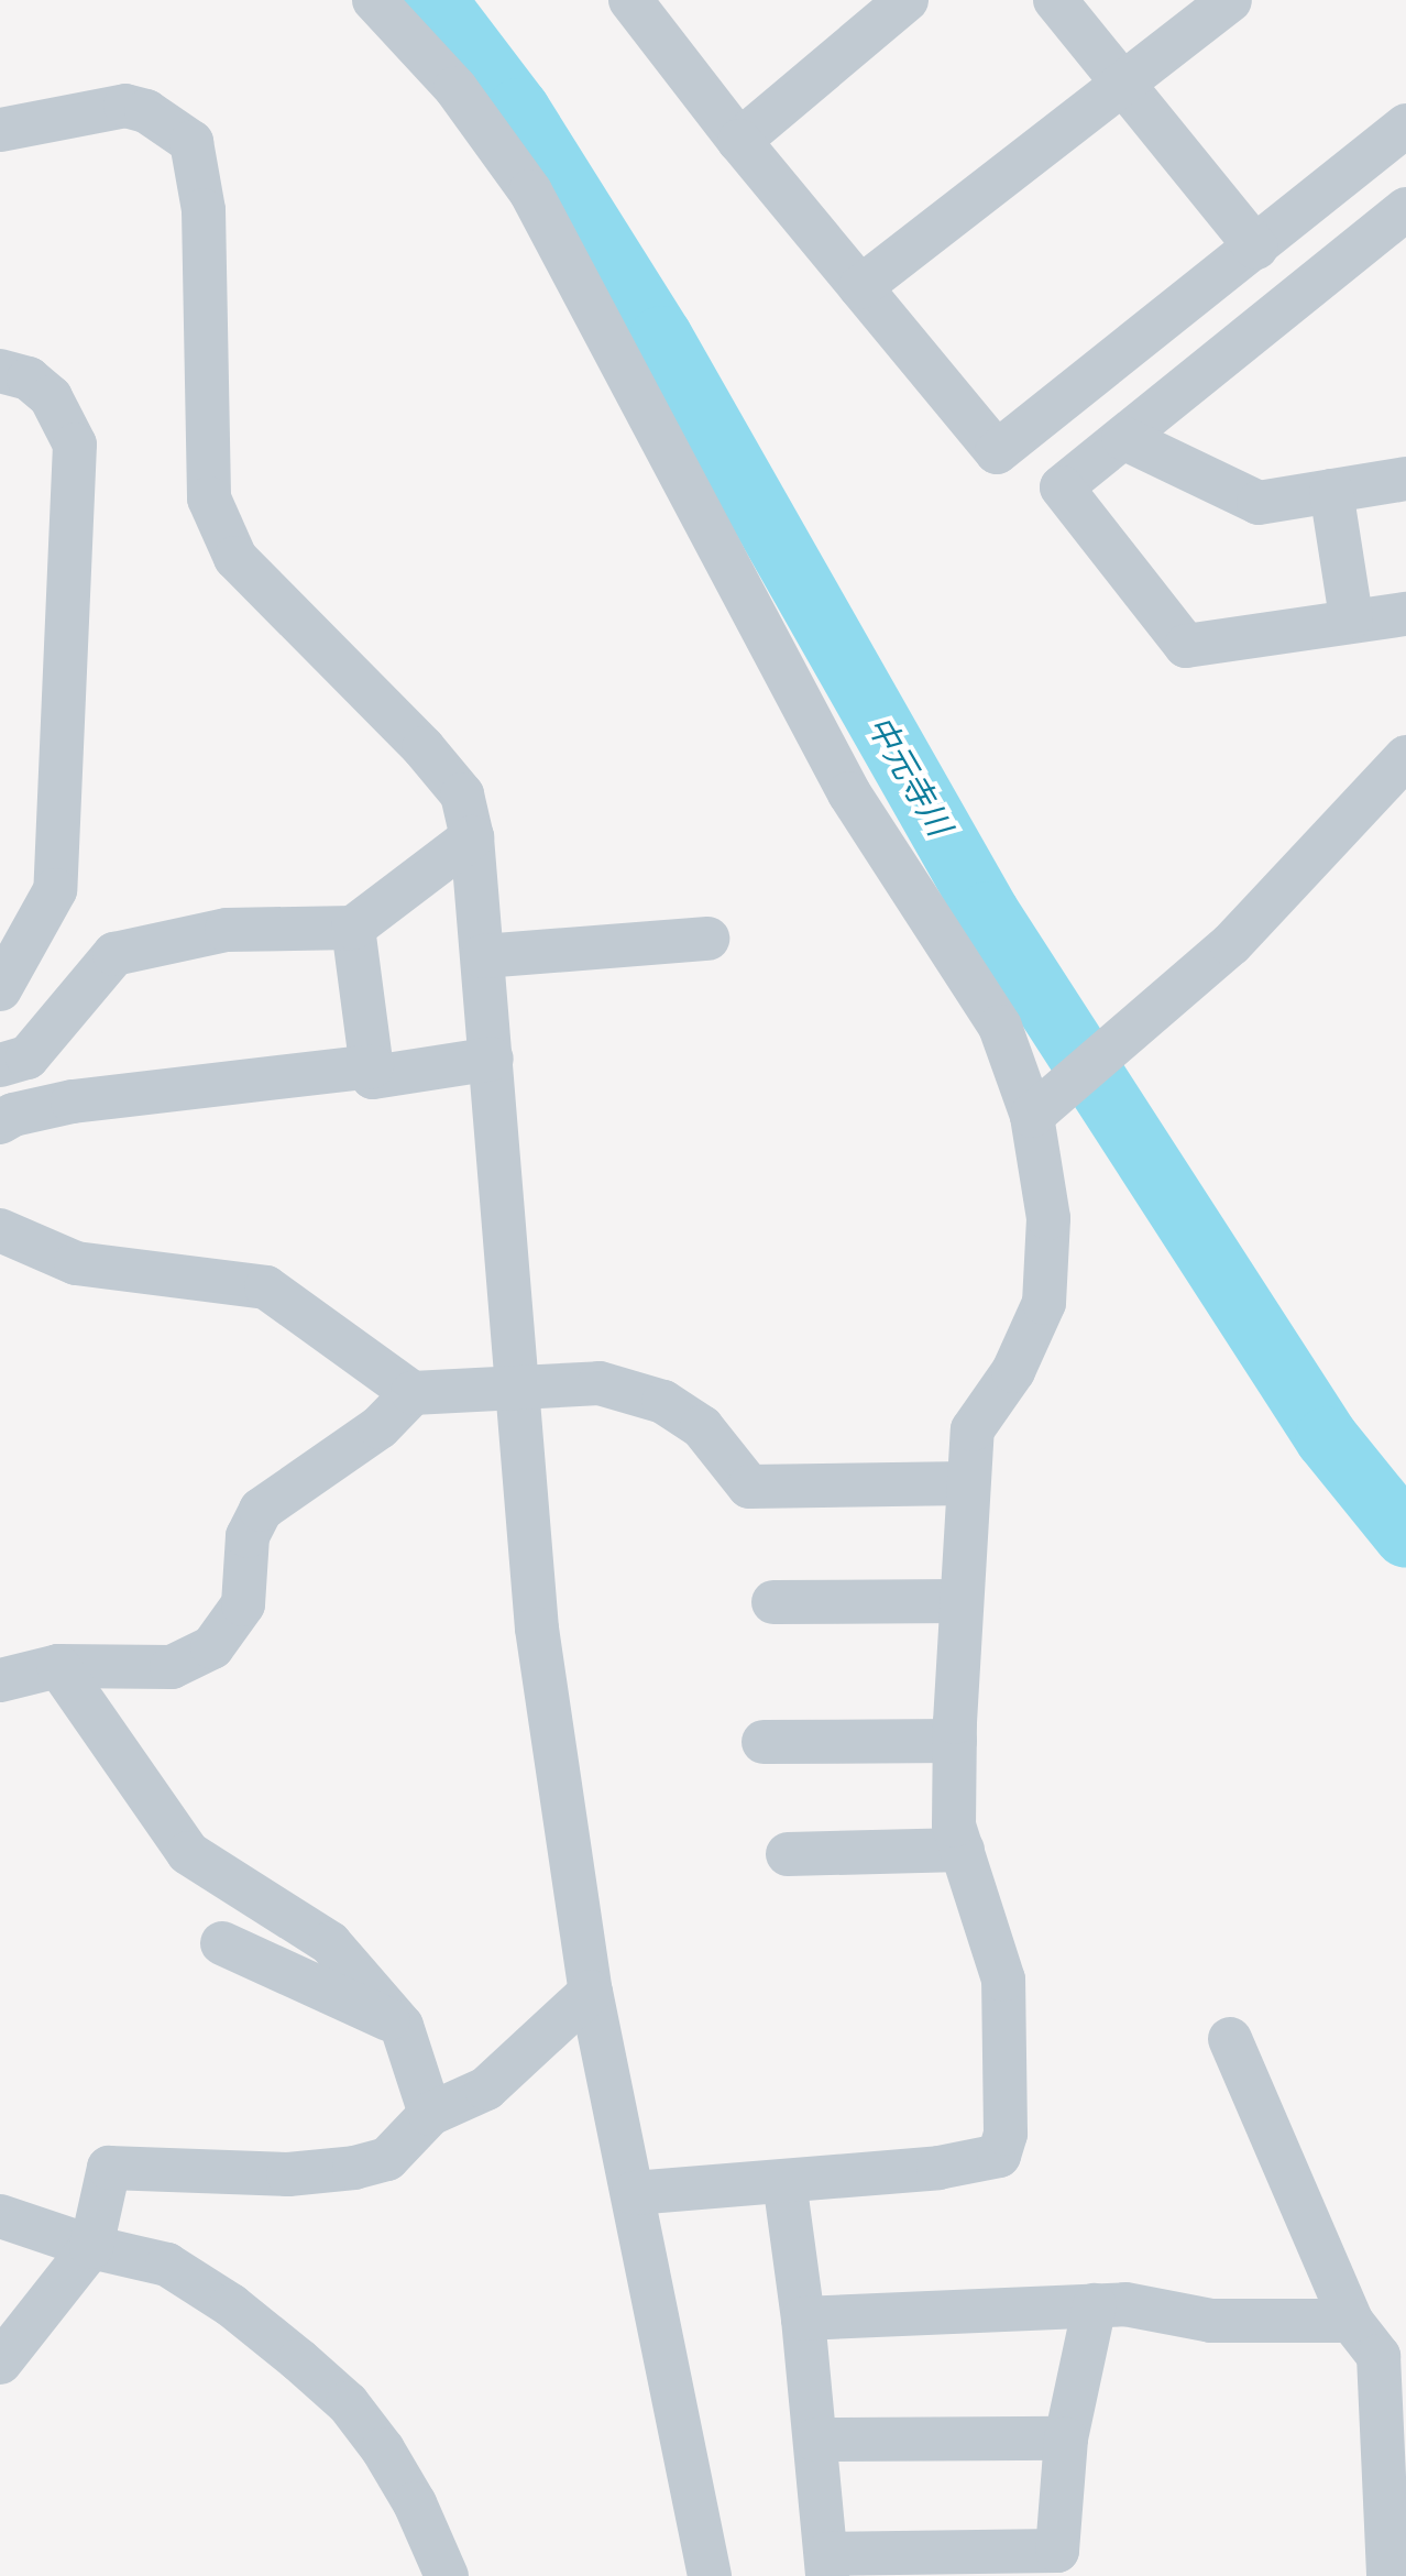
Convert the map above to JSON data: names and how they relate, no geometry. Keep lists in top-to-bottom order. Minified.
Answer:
{"water":["中元寺川"]}
